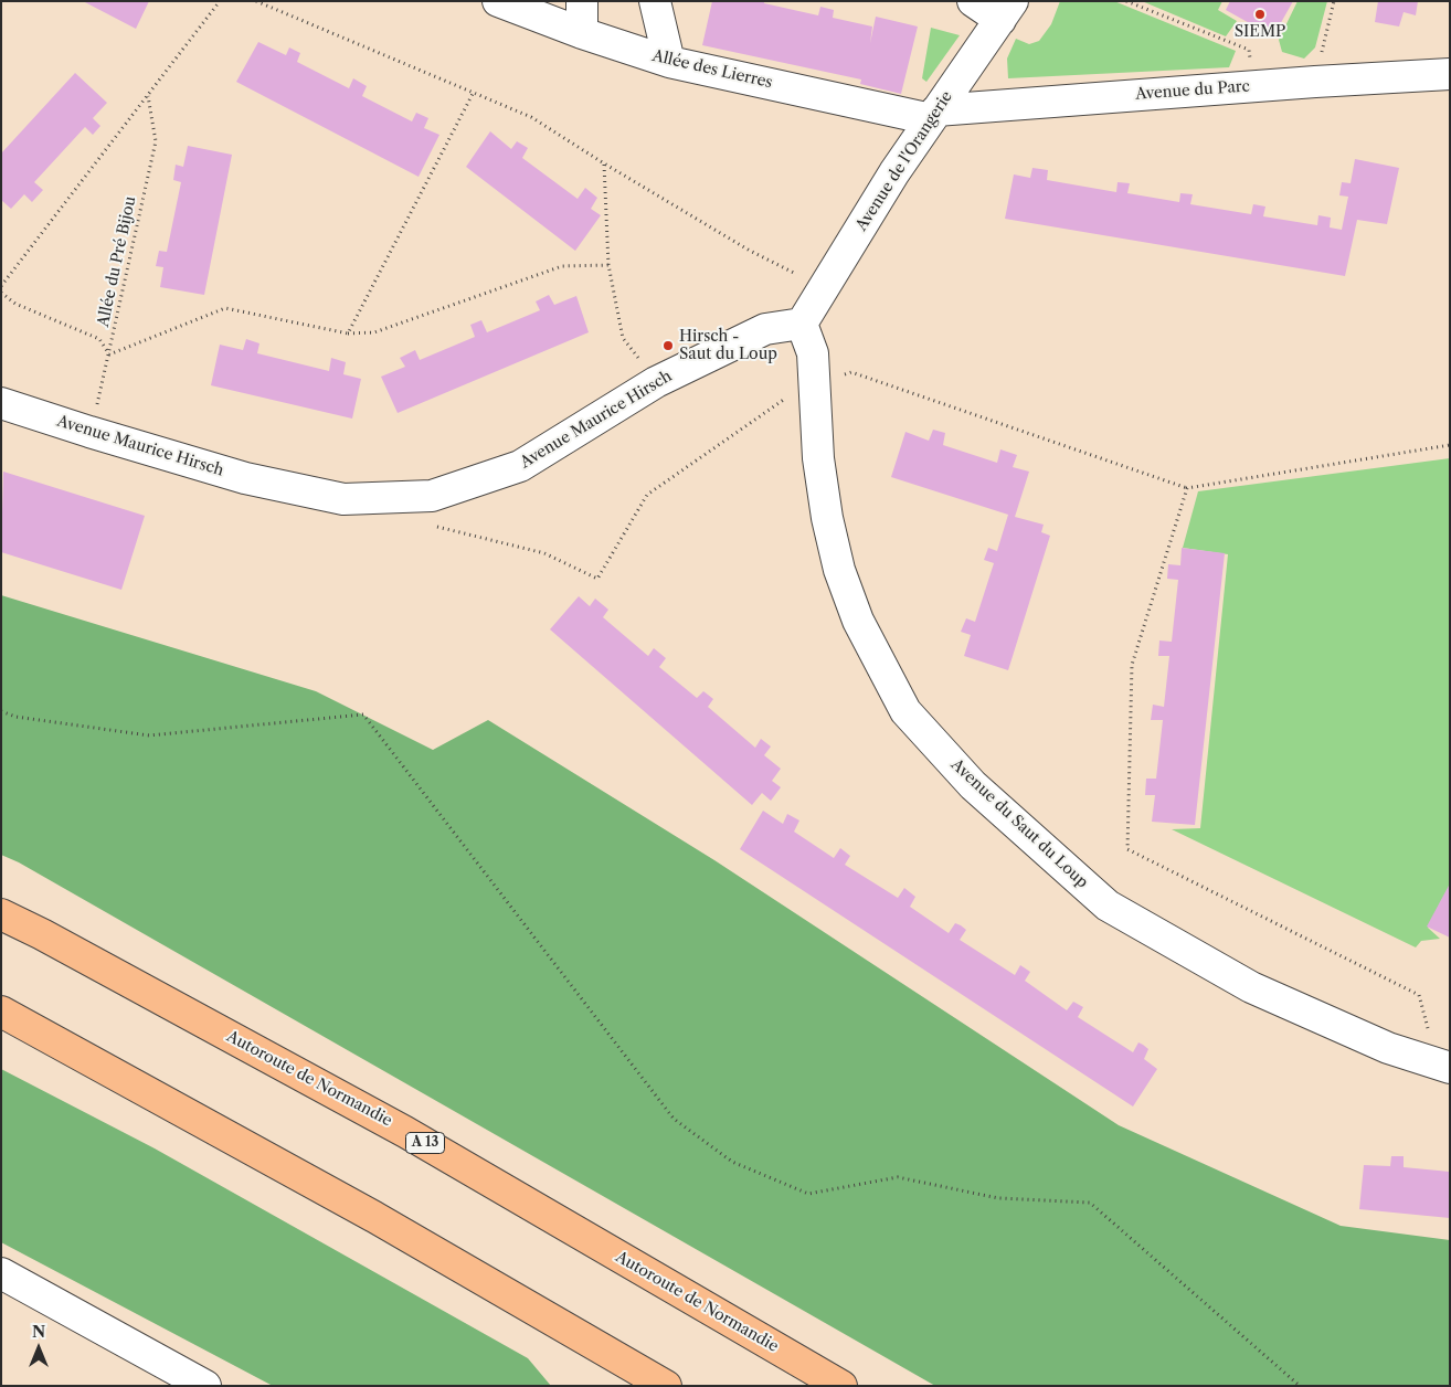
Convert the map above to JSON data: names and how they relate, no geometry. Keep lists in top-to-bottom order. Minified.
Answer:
{"streets":{"highway":["Autoroute de Normandie","A 13"],"street":["Allée des Lierres","Avenue du Parc","Avenue de l'Orangerie","Avenue Maurice Hirsch","Avenue du Saut du Loup"],"path":["Allée du Pré Bijou"]},"crossings":[["Allée des Lierres","Avenue du Parc"],["Allée des Lierres","Avenue de l'Orangerie"],["Avenue du Parc","Avenue de l'Orangerie"],["Avenue de l'Orangerie","Avenue Maurice Hirsch"],["Avenue de l'Orangerie","Avenue du Saut du Loup"],["Allée du Pré Bijou","Avenue Maurice Hirsch"],["Avenue Maurice Hirsch","Avenue du Saut du Loup"]],"places":["SIEMP","Hirsch - Saut du Loup"],"north":"top"}
